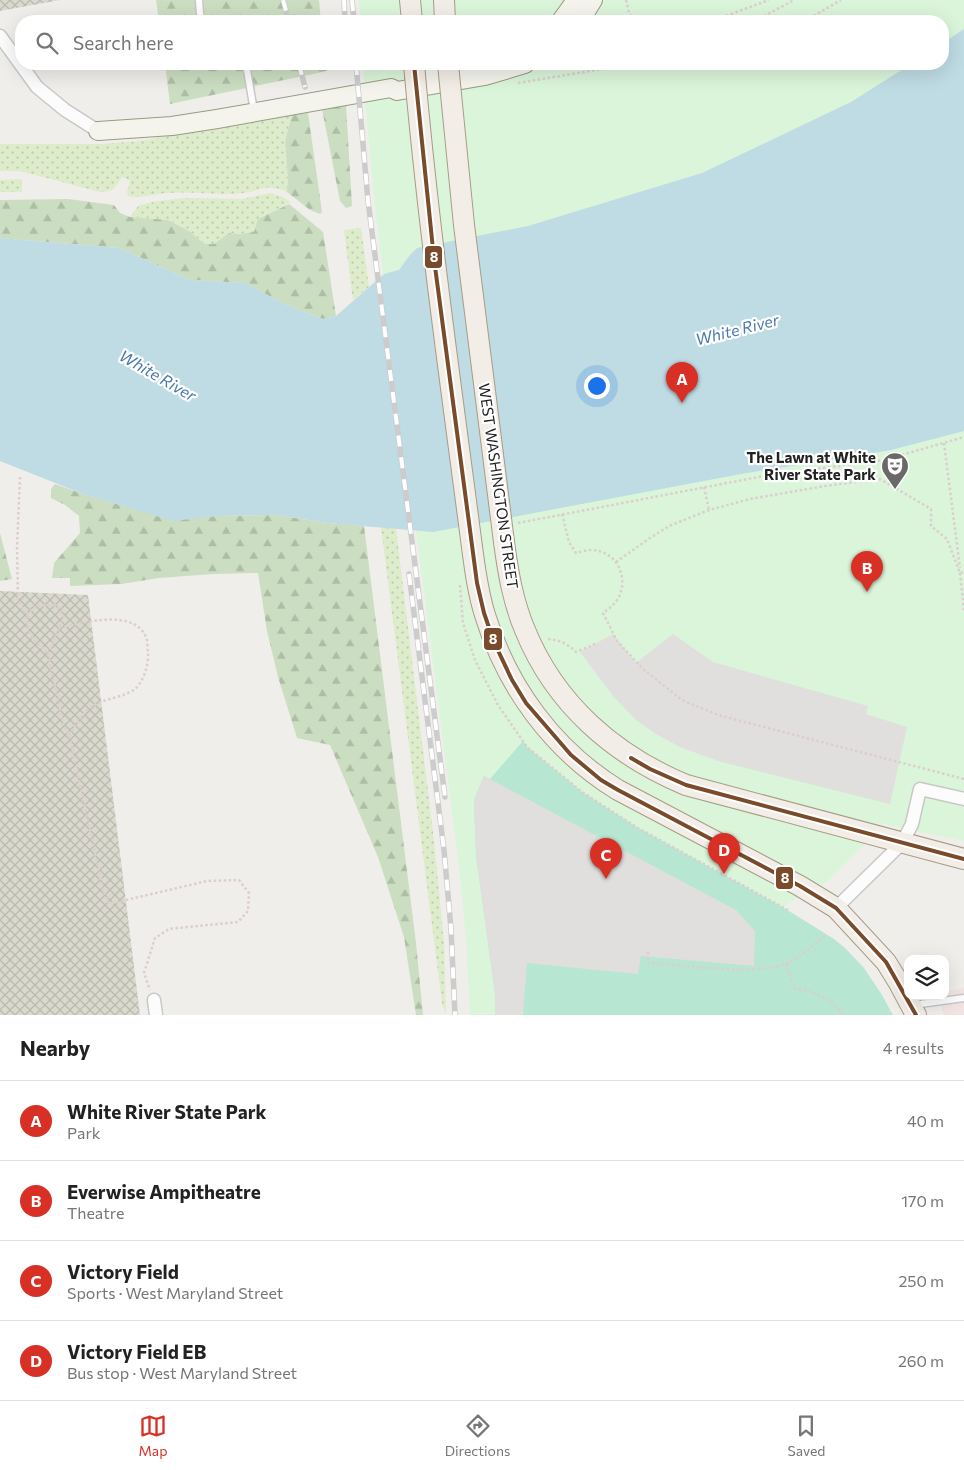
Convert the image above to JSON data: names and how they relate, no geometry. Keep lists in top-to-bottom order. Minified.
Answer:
{"streets":{"main road":["WEST WASHINGTON STREET"]},"water":["White River"],"places":{"theatre":["The Lawn at White River State Park"]},"lines":["transit line 8"],"page":{"search":"Search here","pins":["A","B","D","C"],"heading":["Nearby","4 results"],"list":[{"mark":"A","name":"White River State Park","note":"Park","value":"40 m"},{"mark":"B","name":"Everwise Ampitheatre","note":"Theatre","value":"170 m"},{"mark":"C","name":"Victory Field","note":"Sports · West Maryland Street","value":"250 m"},{"mark":"D","name":"Victory Field EB","note":"Bus stop · West Maryland Street","value":"260 m"}],"nav":["Map","Directions","Saved"]}}
